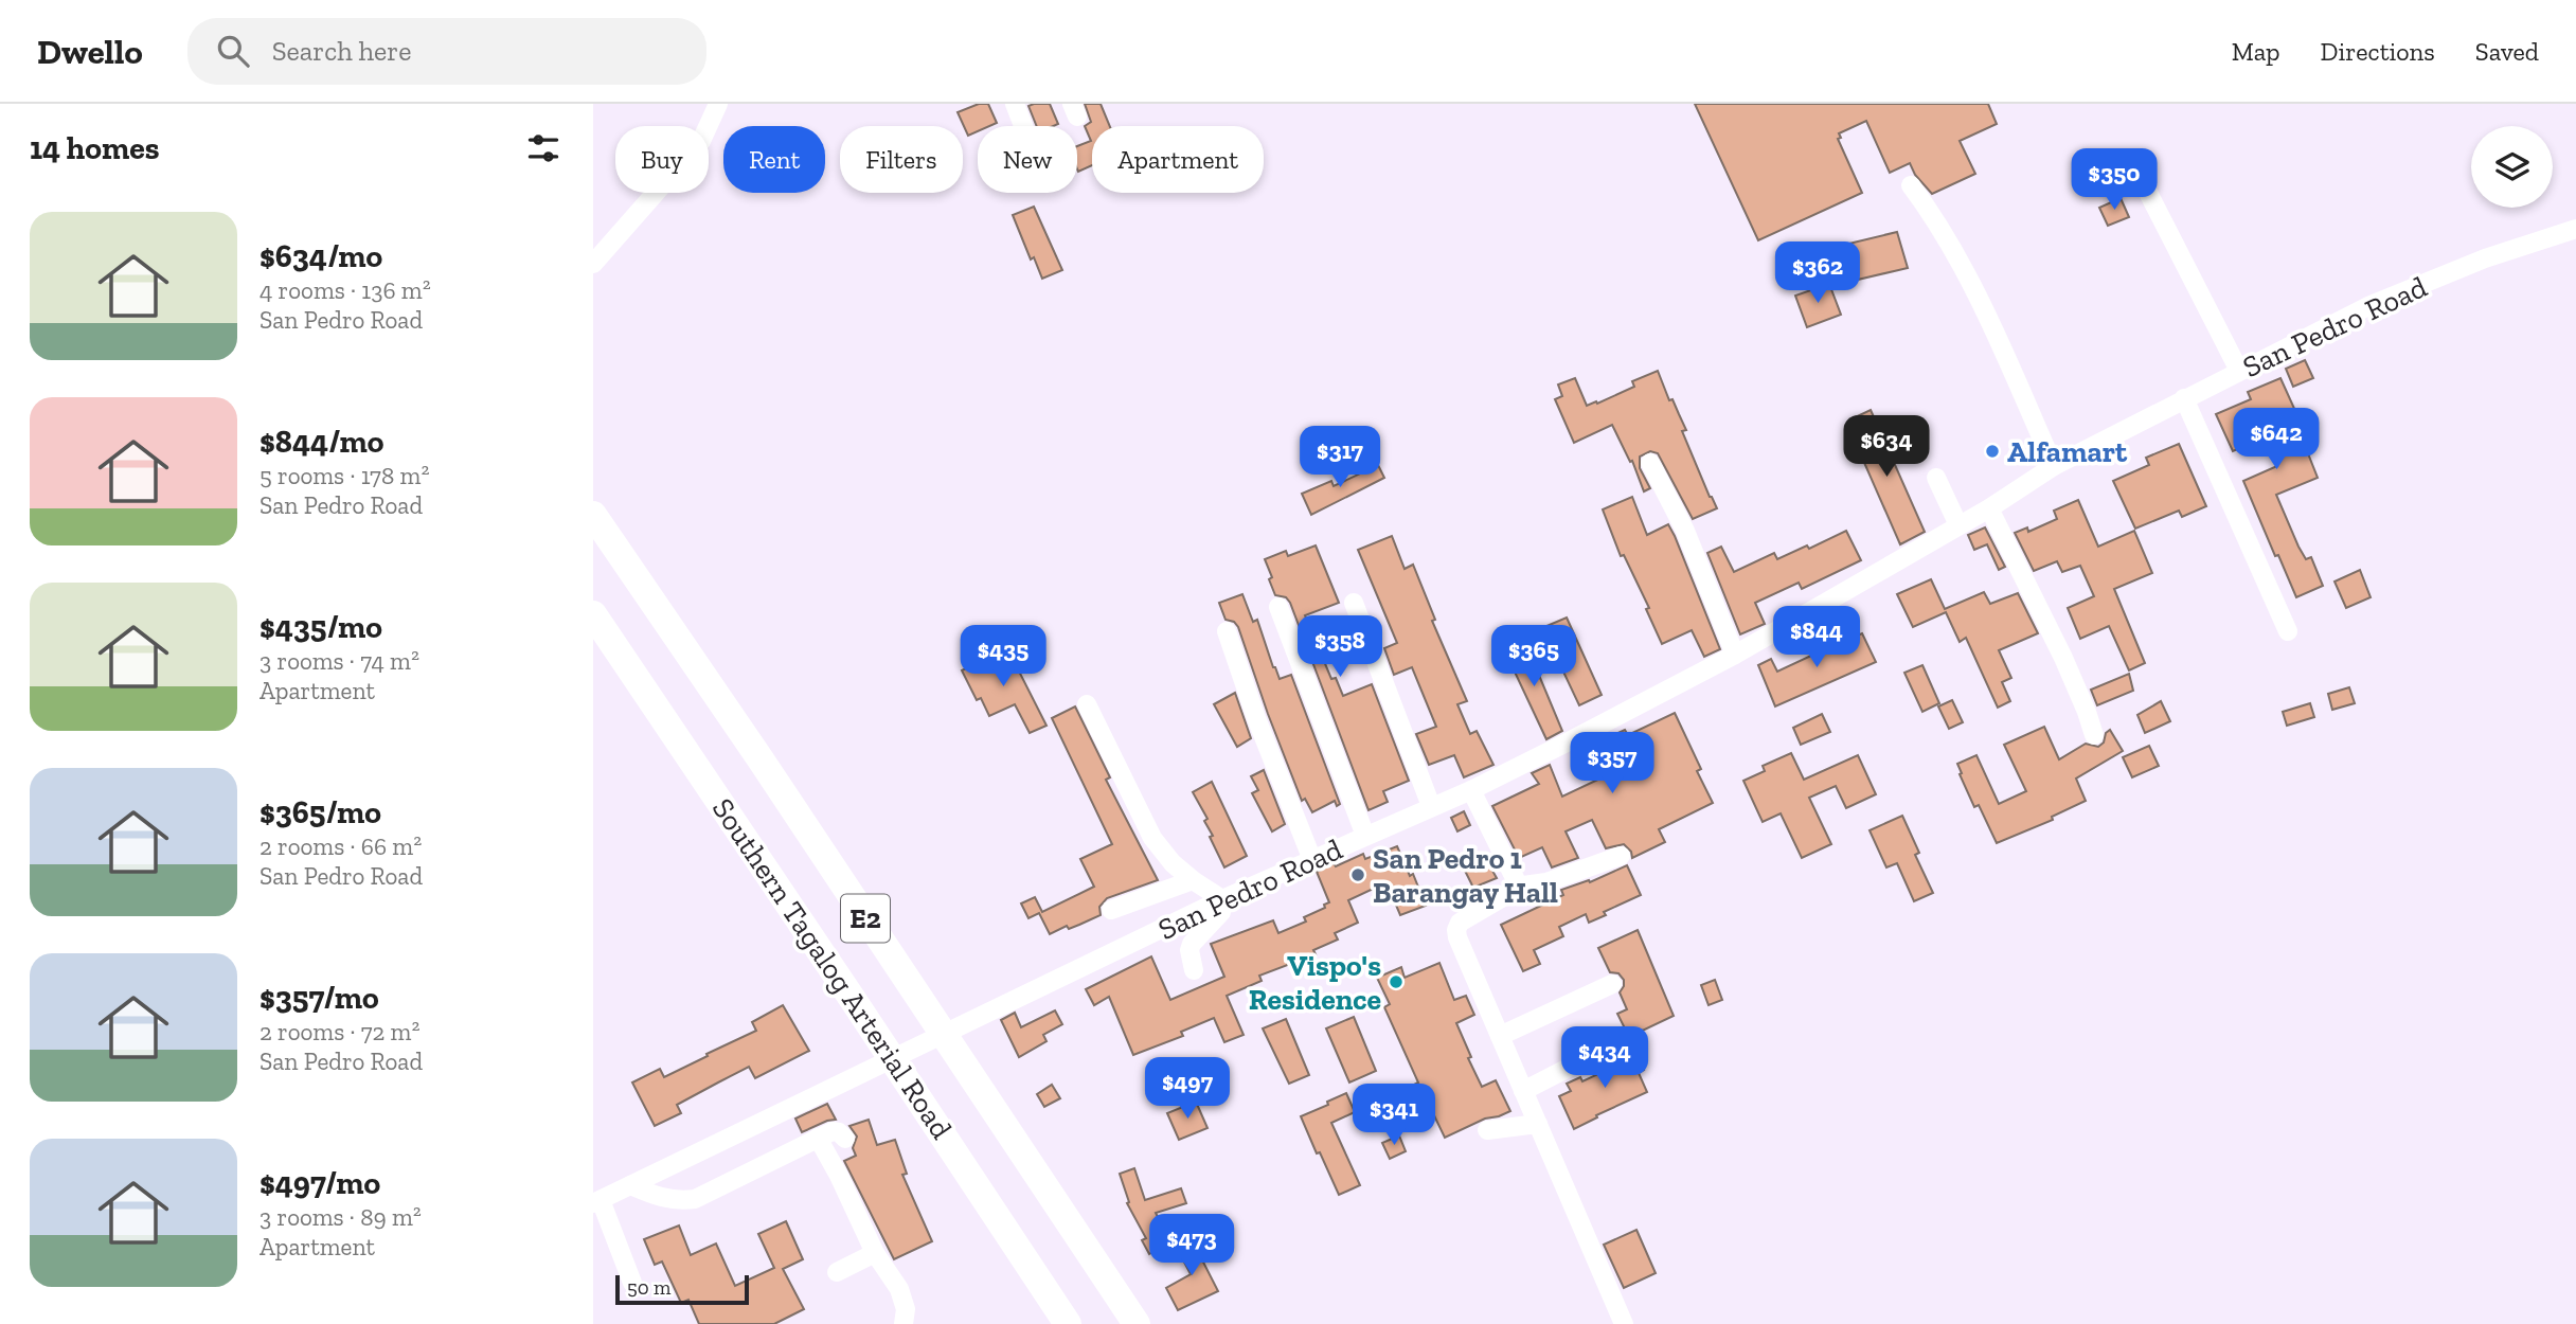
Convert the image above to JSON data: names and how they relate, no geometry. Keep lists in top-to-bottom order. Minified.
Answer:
{"streets":{"highway":["E2","Southern Tagalog Arterial Road"],"street":["San Pedro Road"]},"places":["Alfamart","San Pedro 1 Barangay Hall","Vispo's Residence"],"scale_bar":"50 m","page":{"header":"Dwello","search":"Search here","nav":["Map","Directions","Saved"],"heading":"14 homes","chip":["Buy","Rent","Filters","New","Apartment"],"price":["$350","$362","$642","$634","$317","$844","$358","$435","$365","$357","$434","$497","$341","$473"],"list":[{"name":"$634/mo","note":"4 rooms · 136 m² · San Pedro Road"},{"name":"$844/mo","note":"5 rooms · 178 m² · San Pedro Road"},{"name":"$435/mo","note":"3 rooms · 74 m² · Apartment"},{"name":"$365/mo","note":"2 rooms · 66 m² · San Pedro Road"},{"name":"$357/mo","note":"2 rooms · 72 m² · San Pedro Road"},{"name":"$497/mo","note":"3 rooms · 89 m² · Apartment"}],"scale":"50 m"}}
